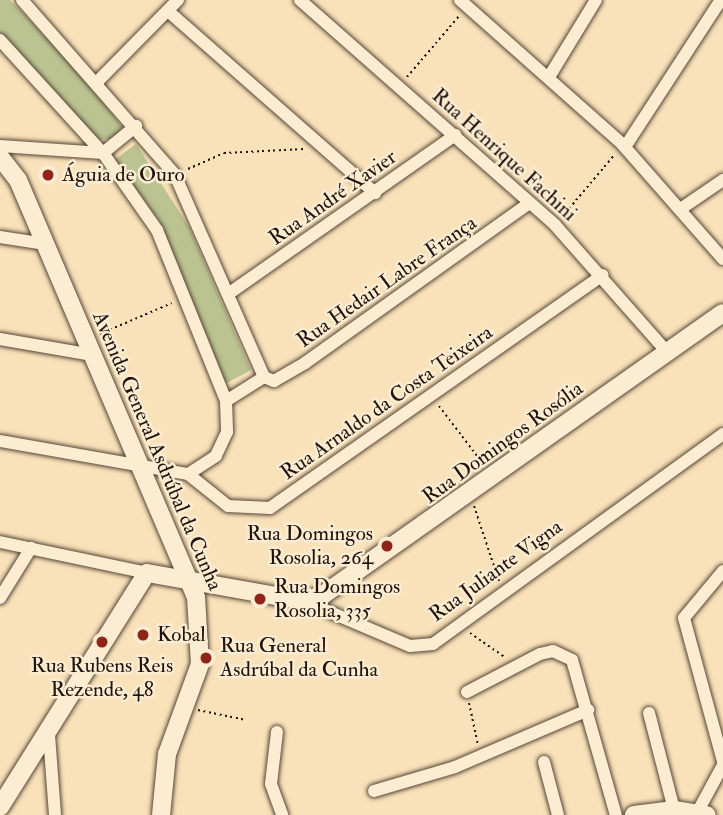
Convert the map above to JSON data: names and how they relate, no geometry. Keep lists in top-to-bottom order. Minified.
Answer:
{"streets":{"street":["Rua Henrique Fachini","Rua André Xavier","Rua Hedair Labre França","Rua Arnaldo da Costa Teixeira","Rua Domingos Rosólia","Avenida General Asdrúbal da Cunha","Rua Juliante Vigna"]},"crossings":[["Rua Henrique Fachini","Rua André Xavier"],["Rua Henrique Fachini","Rua Hedair Labre França"],["Rua Henrique Fachini","Rua Arnaldo da Costa Teixeira"],["Rua Henrique Fachini","Rua Domingos Rosólia"],["Rua Domingos Rosólia","Rua Juliante Vigna"],["Avenida General Asdrúbal da Cunha","Rua Juliante Vigna"]],"places":["Águia de Ouro","Rua Domingos Rosolia, 264","Rua Domingos Rosolia, 335","Kobal","Rua Rubens Reis Rezende, 48","Rua General Asdrúbal da Cunha"]}
